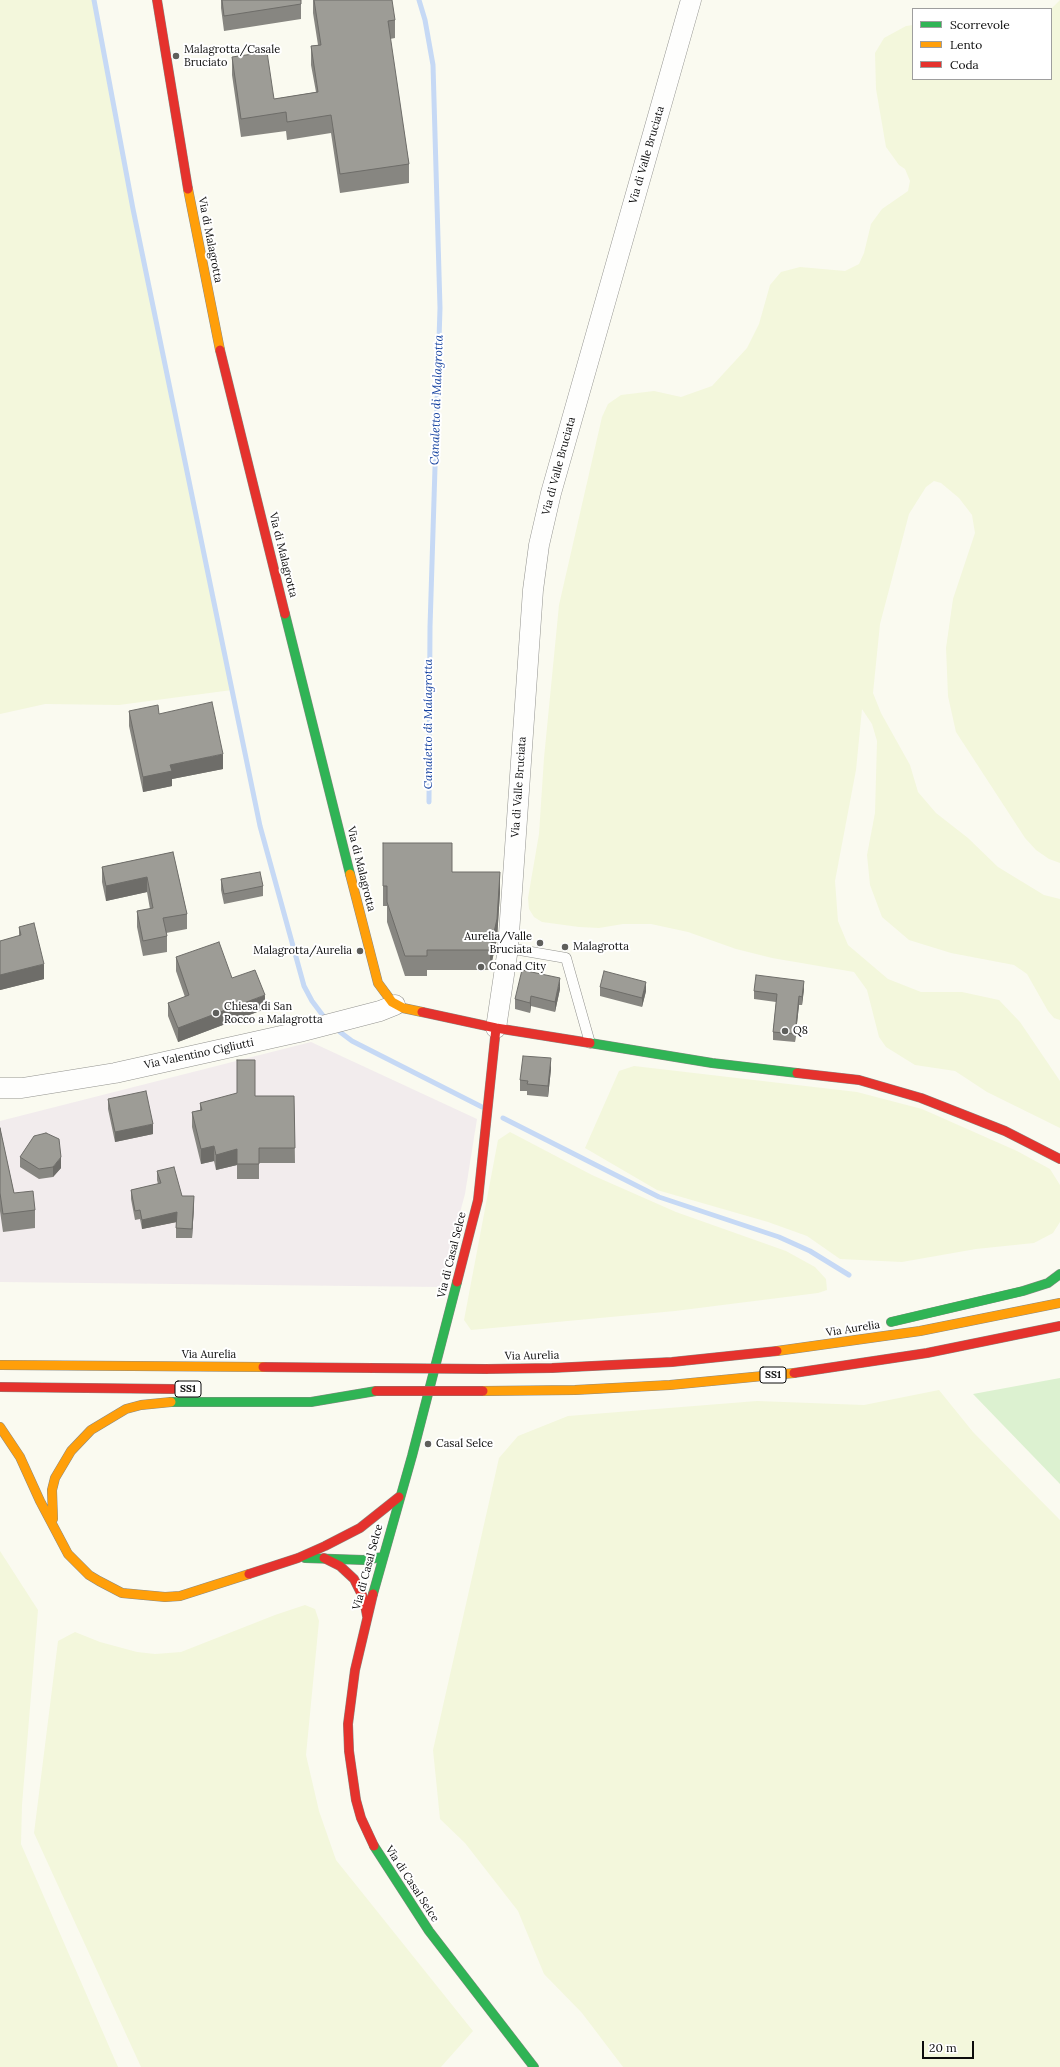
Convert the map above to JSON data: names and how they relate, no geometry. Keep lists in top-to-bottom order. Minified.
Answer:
{"streets":{"main road":["Via di Malagrotta","Via di Casal Selce","Via Aurelia","SS1"],"street":["Via di Valle Bruciata","Via Valentino Cigliutti"]},"crossings":[["Via di Valle Bruciata","Via di Casal Selce"],["Via di Malagrotta","Via Valentino Cigliutti"]],"water":["Canaletto di Malagrotta"],"places":["Malagrotta/Casale Bruciato","Aurelia/Valle Bruciata","Malagrotta","Malagrotta/Aurelia","Conad City","Chiesa di San Rocco a Malagrotta","Q8","Casal Selce"],"legend":["Scorrevole","Lento","Coda"],"scale_bar":"20 m"}
